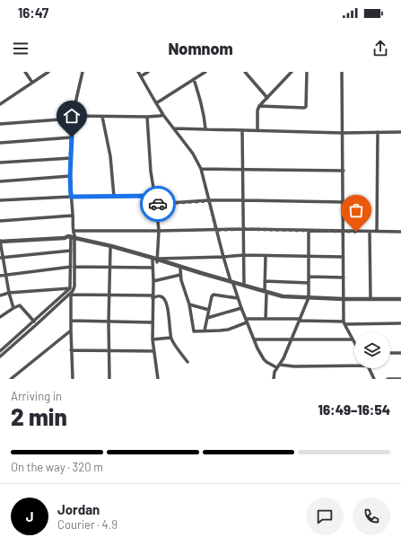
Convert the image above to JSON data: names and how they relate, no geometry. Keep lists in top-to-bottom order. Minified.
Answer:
{"page":{"status":"16:47","header":"Nomnom","heading":["2 min","Arriving in","16:49–16:54"],"panel":["Jordan","Courier · 4.9"],"bar":"On the way · 320 m","round":"J"}}
